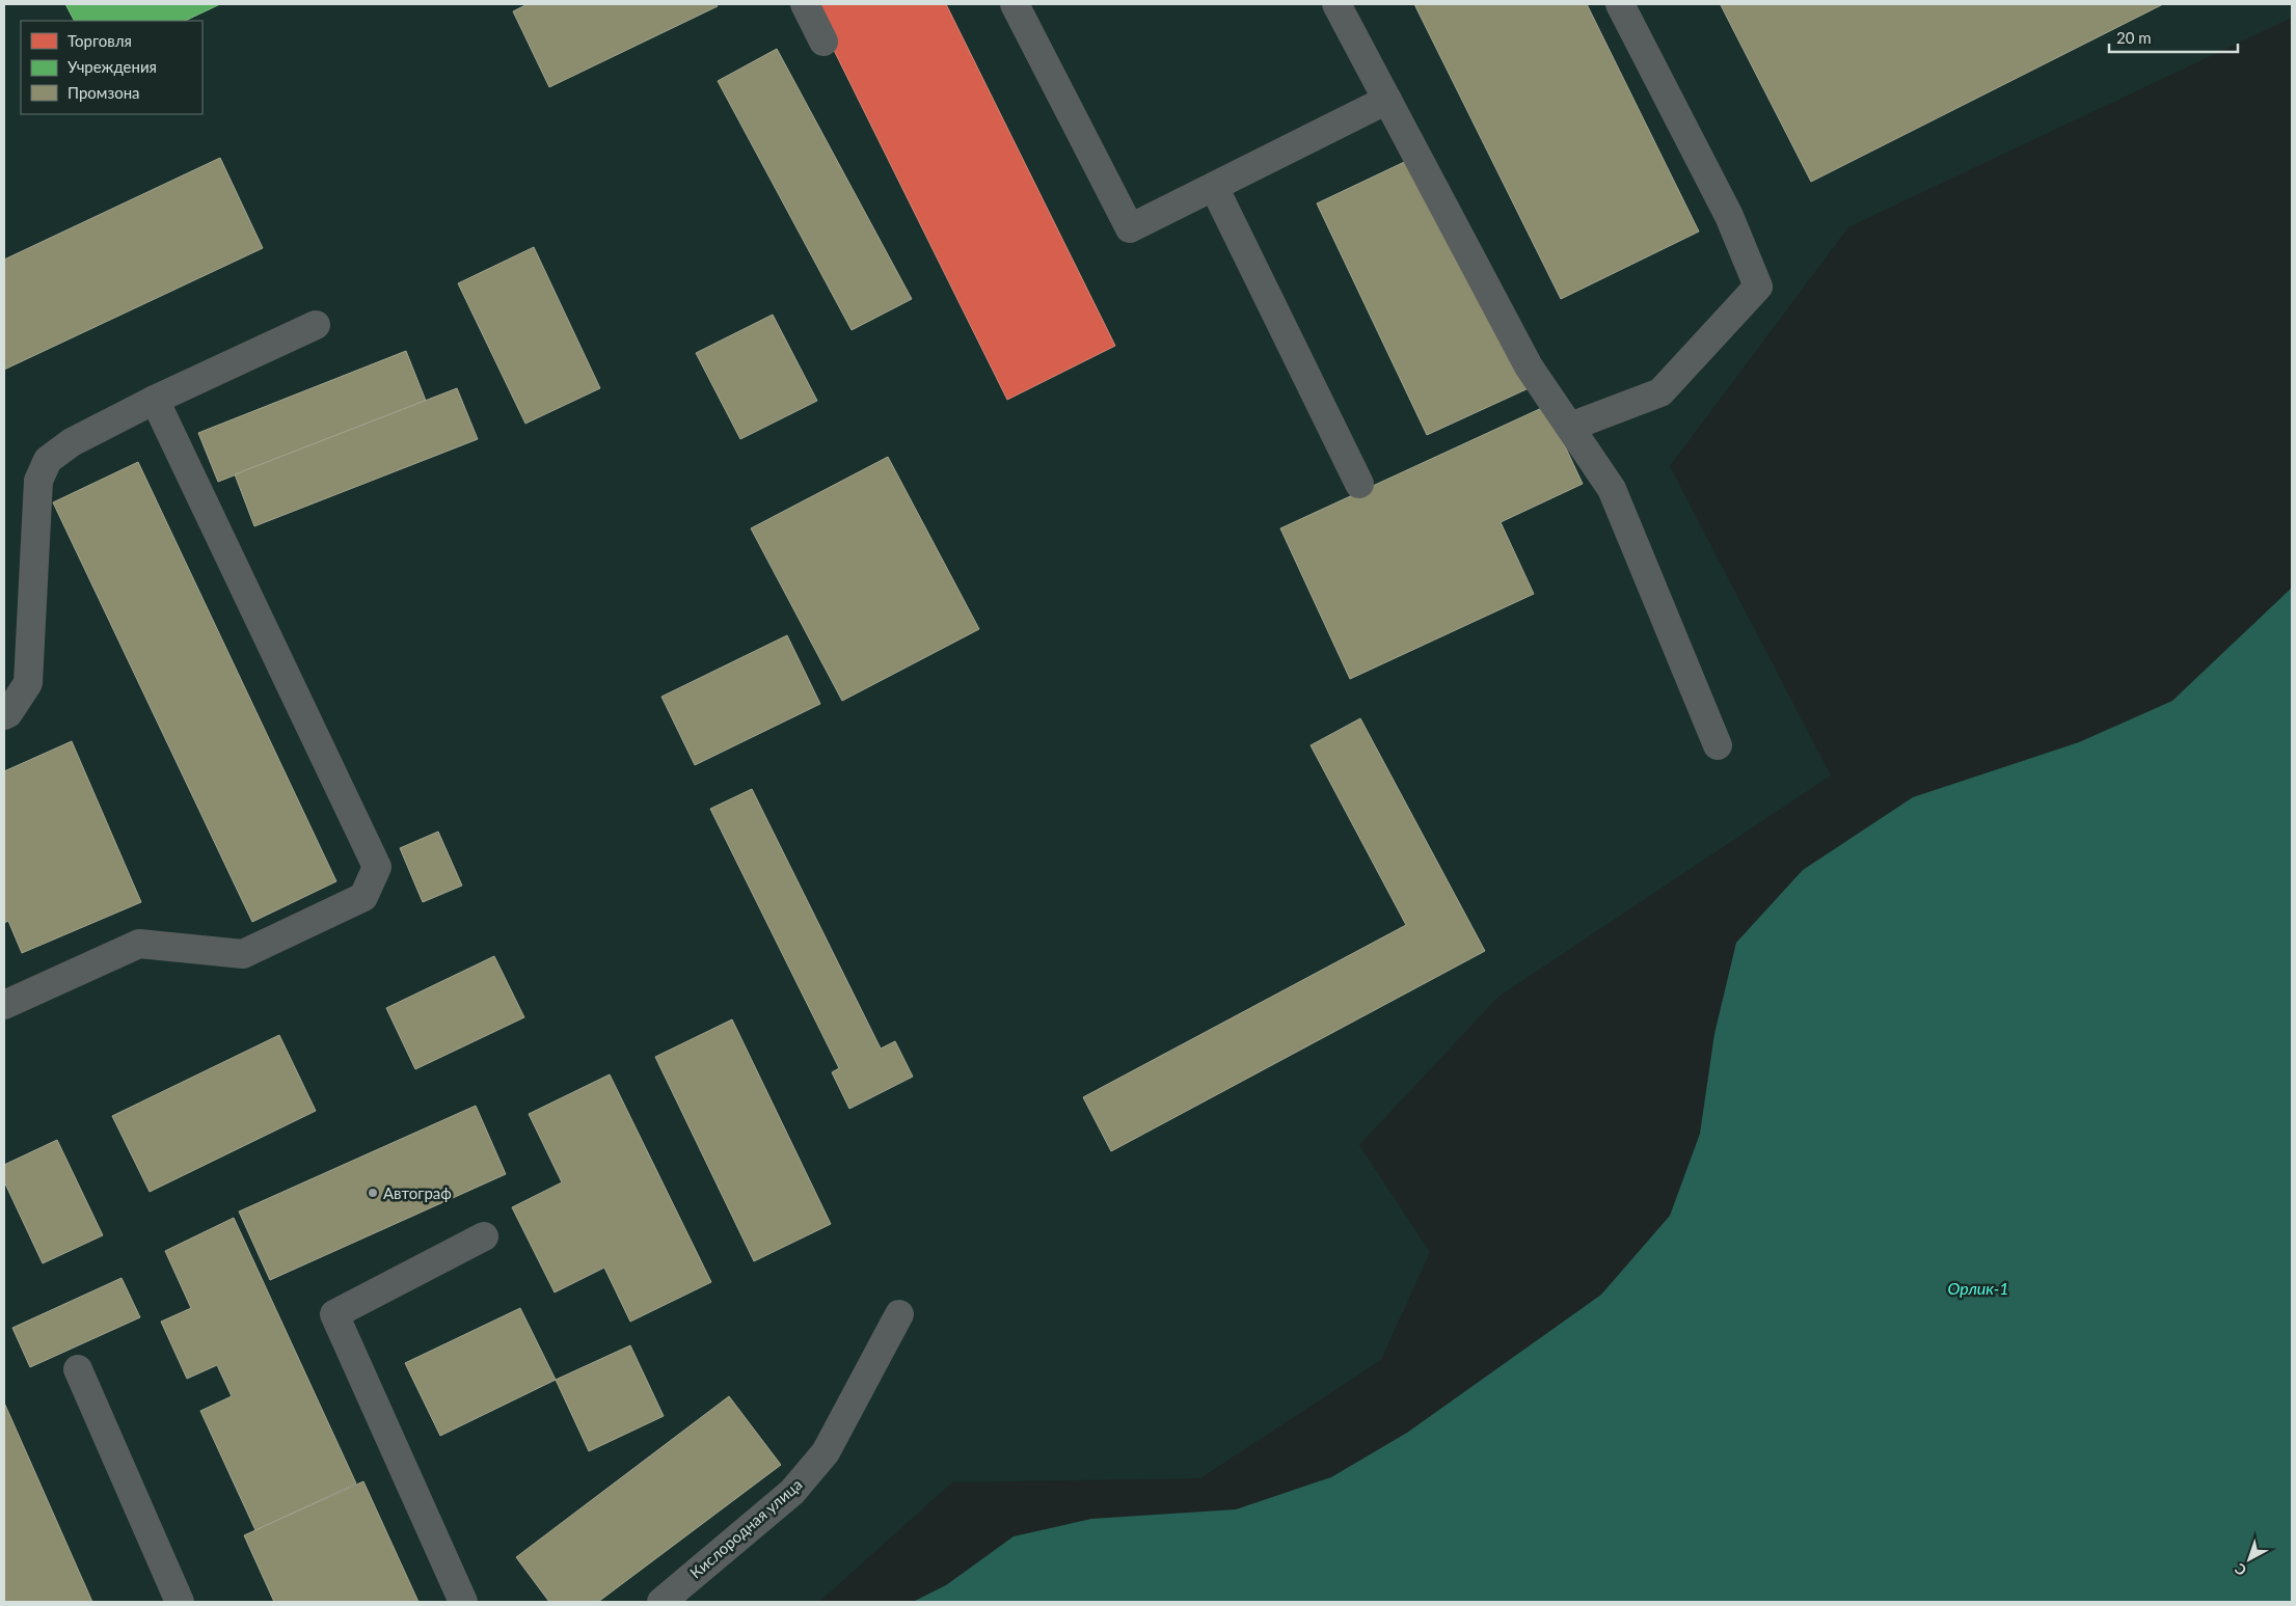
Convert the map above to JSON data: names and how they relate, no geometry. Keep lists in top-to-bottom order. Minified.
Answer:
{"streets":{"street":["Кислородная улица"]},"water":["Орлик-1"],"places":["Автограф"],"legend":["Торговля","Учреждения","Промзона"],"scale_bar":"20 m","north":"bottom left"}
